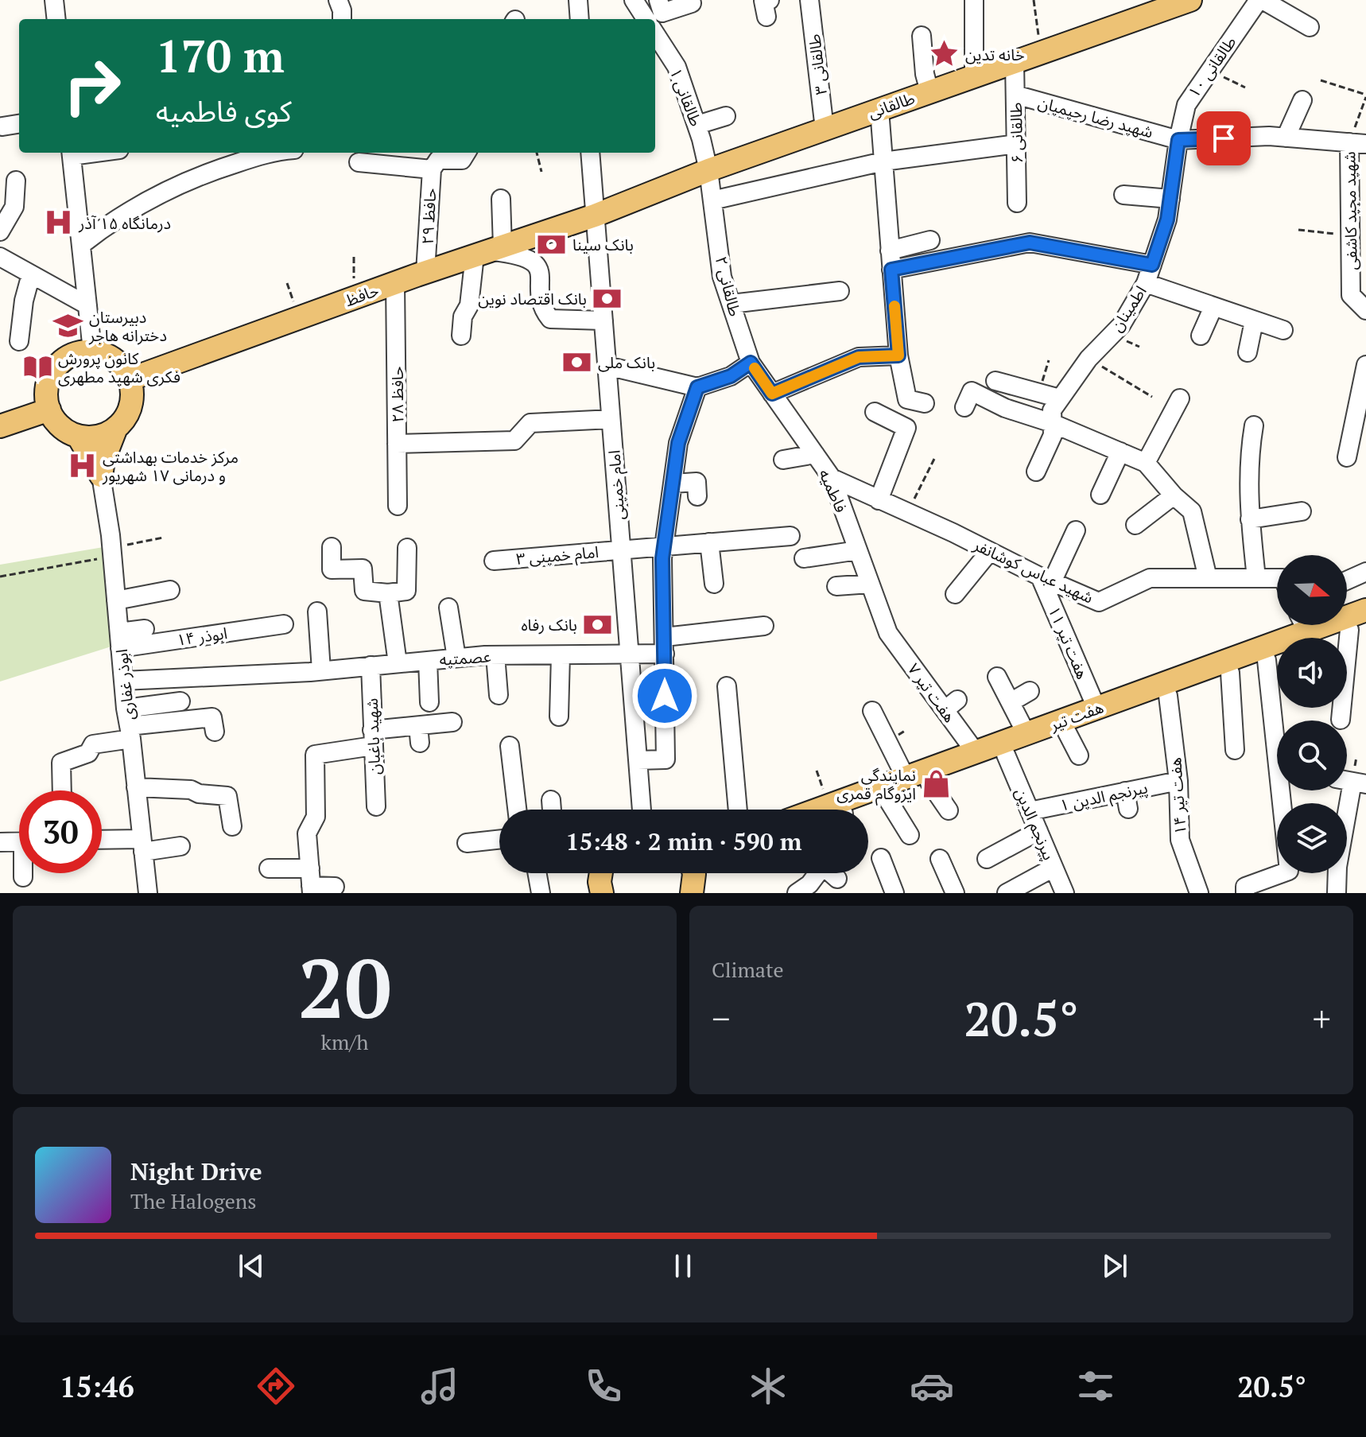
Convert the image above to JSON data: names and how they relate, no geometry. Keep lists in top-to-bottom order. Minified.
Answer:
{"streets":{"main road":["طالقانی","حافظ","هفت تیر"],"street":["طالقانی ۳","طالقانی ۱۰","طالقانی ۱","شهید رضا رحیمیان","طالقانی ۶","شهید مجید کاشفی","حافظ ۲۹","طالقانی ۲","اطمینان","حافظ ۲۸","امام خمینی","فاطمیه","امام خمینی ۳","شهید عباس کوشانفر","ابوذر ۱۴","هفت تیر ۱۱","عصمتیه","ابوذر غفاری","هفت تیر ۷","شهید باغبان","پیرنجم الدین ۱","هفت تیر ۱۴","پیرنجم الدین"]},"crossings":[["طالقانی ۳","طالقانی"],["طالقانی ۱۰","شهید رضا رحیمیان"],["طالقانی ۱۰","اطمینان"],["طالقانی ۱","طالقانی"],["طالقانی ۱","طالقانی ۲"],["طالقانی","طالقانی ۶"],["طالقانی","طالقانی ۲"],["طالقانی","حافظ"],["طالقانی","امام خمینی"],["شهید رضا رحیمیان","طالقانی ۶"],["شهید رضا رحیمیان","شهید مجید کاشفی"],["شهید رضا رحیمیان","اطمینان"],["حافظ ۲۹","حافظ"],["طالقانی ۲","فاطمیه"],["حافظ","حافظ ۲۸"],["حافظ","امام خمینی"],["امام خمینی","امام خمینی ۳"],["امام خمینی","عصمتیه"],["فاطمیه","شهید عباس کوشانفر"],["فاطمیه","هفت تیر ۷"],["شهید عباس کوشانفر","هفت تیر ۱۱"],["ابوذر ۱۴","ابوذر غفاری"],["هفت تیر ۱۱","هفت تیر"],["عصمتیه","ابوذر غفاری"],["عصمتیه","شهید باغبان"],["هفت تیر ۷","هفت تیر"],["هفت تیر","هفت تیر ۱۴"],["هفت تیر","پیرنجم الدین"],["پیرنجم الدین ۱","هفت تیر ۱۴"],["پیرنجم الدین ۱","پیرنجم الدین"]],"places":{"place":["خانه تدین"],"hospital":["درمانگاه ۱۵ آذر","مرکز خدمات بهداشتی و درمانی ۱۷ شهریور"],"bank":["بانک سینا","بانک اقتصاد نوین","بانک ملی","بانک رفاه"],"school or university":["دبیرستان دخترانه هاجر"],"library":["کانون پرورش فکری شهید مطهری"],"shop":["نمایندگی ایزوگام قمری"]},"north":"right","page":{"turn":["170 m","کوی فاطمیه"],"limit":"30","trip":"15:48 · 2 min · 590 m","tile":[["20","km/h"],"Climate"],"heat":["−","20.5°","+"],"song":["Night Drive","The Halogens"],"tabs":["15:46","20.5°"]}}
